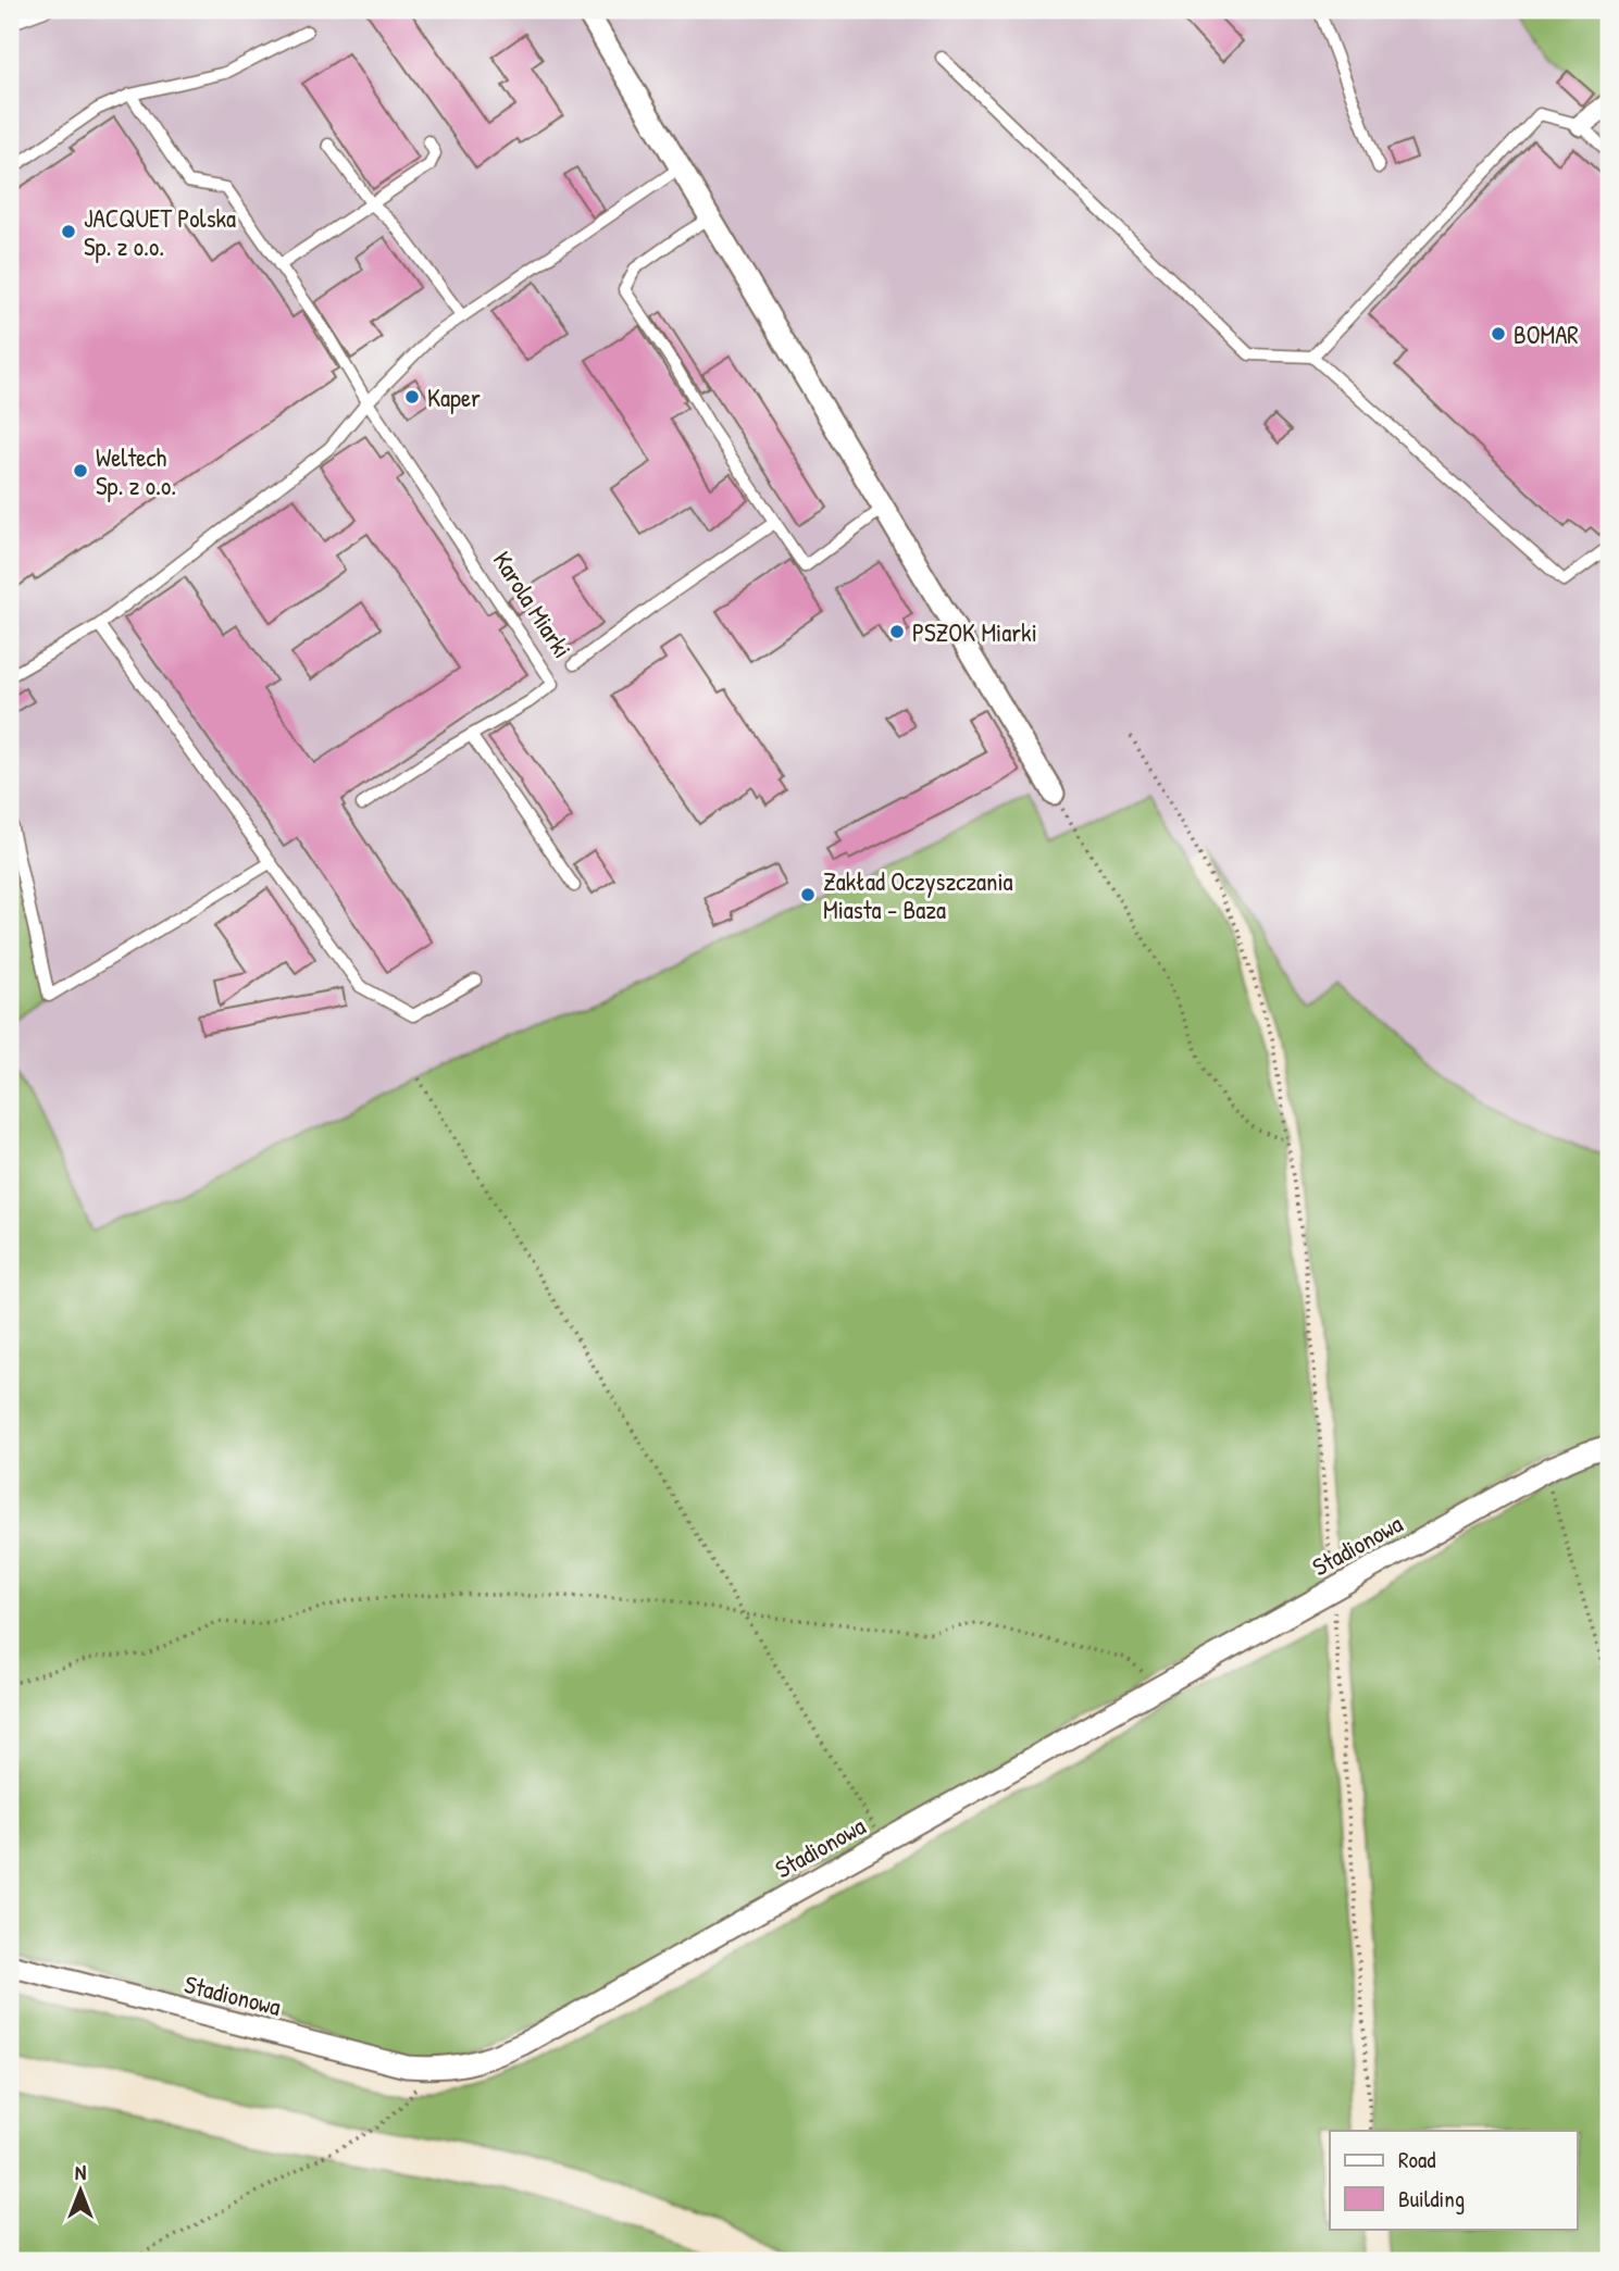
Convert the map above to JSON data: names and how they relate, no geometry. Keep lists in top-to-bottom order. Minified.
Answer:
{"streets":{"street":["Stadionowa"],"lane":["Karola Miarki"]},"places":["JACQUET Polska Sp. z o.o.","BOMAR","Kaper","Weltech Sp. z o.o.","PSZOK Miarki","Zakład Oczyszczania Miasta - Baza"],"legend":["Road","Building"],"north":"top"}
